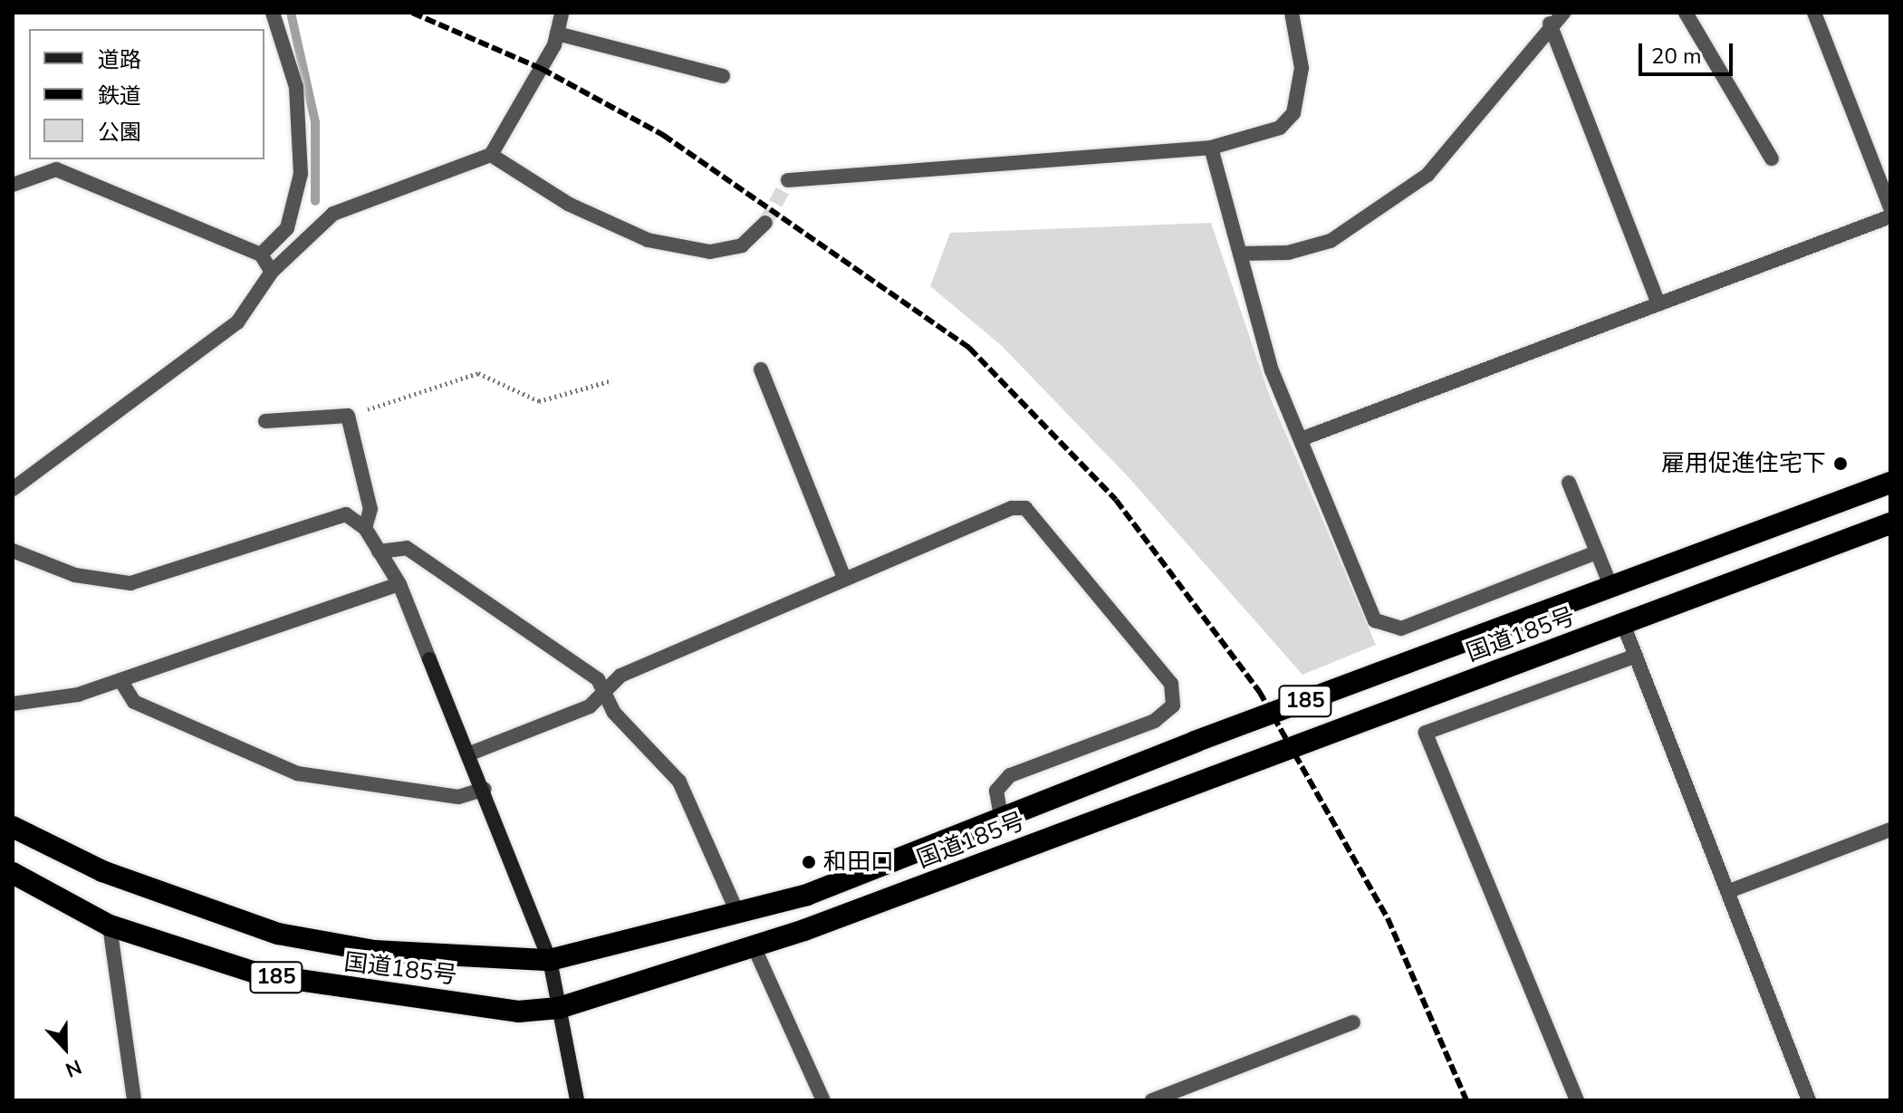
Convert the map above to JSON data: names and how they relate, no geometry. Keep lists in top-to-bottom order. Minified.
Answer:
{"streets":{"highway":["国道185号","185"]},"places":["雇用促進住宅下","和田口"],"legend":["道路","鉄道","公園"],"scale_bar":"20 m","north":"bottom"}
